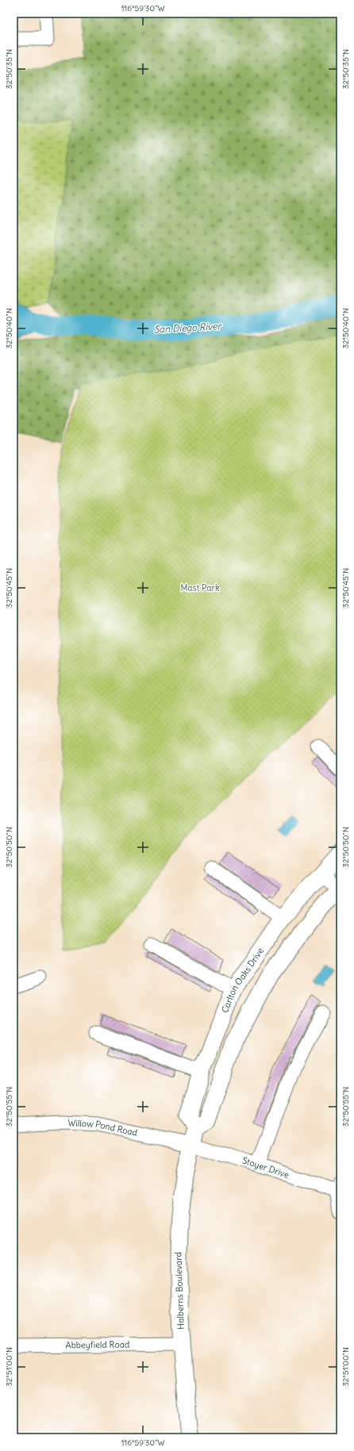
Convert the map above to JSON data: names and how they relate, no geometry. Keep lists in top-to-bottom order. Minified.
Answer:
{"streets":{"main road":["Carlton Oaks Drive","Halberns Boulevard"],"street":["Willow Pond Road","Stoyer Drive","Abbeyfield Road"]},"crossings":[["Willow Pond Road","Stoyer Drive"],["Willow Pond Road","Halberns Boulevard"],["Stoyer Drive","Halberns Boulevard"],["Halberns Boulevard","Abbeyfield Road"]],"water":["San Diego River"],"parks":["Mast Park"],"coordinates":["116°59'30\"W","32°50'35\"N","32°50'40\"N","32°50'45\"N","32°50'50\"N","32°50'55\"N","32°51'00\"N"]}
